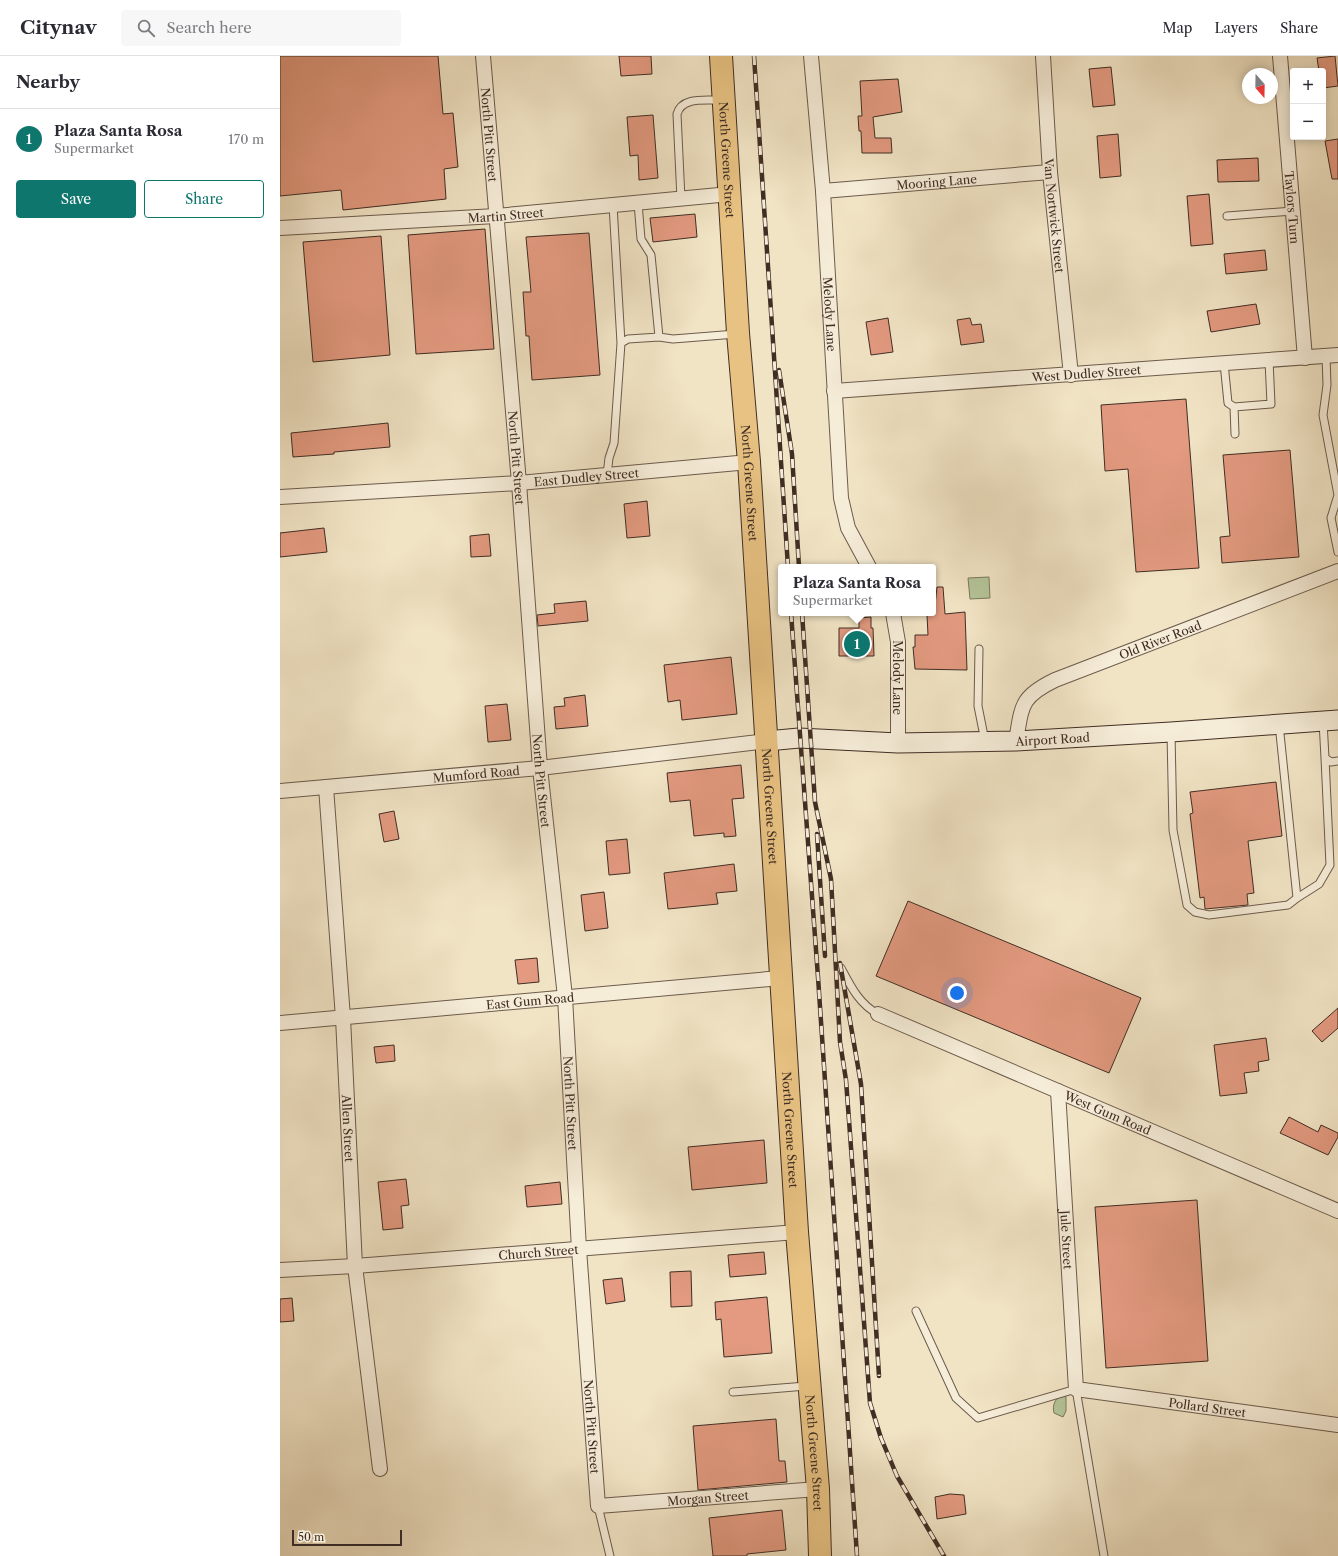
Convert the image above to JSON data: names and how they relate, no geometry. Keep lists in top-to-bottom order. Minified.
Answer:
{"streets":{"main road":["North Greene Street"],"street":["North Pitt Street","Mooring Lane","Taylors Turn","Martin Street","Van Nortwick Street","Melody Lane","West Dudley Street","East Dudley Street","Old River Road","Airport Road","Mumford Road","East Gum Road","West Gum Road","Allen Street","Jule Street","Church Street","Pollard Street","Morgan Street"]},"crossings":[["North Pitt Street","Martin Street"],["North Pitt Street","East Dudley Street"],["North Pitt Street","Mumford Road"],["North Pitt Street","East Gum Road"],["North Pitt Street","Church Street"],["North Pitt Street","Morgan Street"],["North Greene Street","Martin Street"],["North Greene Street","East Dudley Street"],["North Greene Street","Airport Road"],["North Greene Street","Mumford Road"],["North Greene Street","East Gum Road"],["North Greene Street","Church Street"],["North Greene Street","Morgan Street"],["Mooring Lane","Van Nortwick Street"],["Mooring Lane","Melody Lane"],["Taylors Turn","West Dudley Street"],["Van Nortwick Street","West Dudley Street"],["Melody Lane","West Dudley Street"],["Melody Lane","Airport Road"],["Old River Road","Airport Road"],["Airport Road","Mumford Road"],["Mumford Road","Allen Street"],["East Gum Road","Allen Street"],["West Gum Road","Jule Street"],["Allen Street","Church Street"],["Jule Street","Pollard Street"]],"scale_bar":"50 m","north":"bottom","page":{"header":"Citynav","search":"Search here","nav":["Map","Layers","Share"],"heading":"Nearby","map_buttons":["+","−"],"list":[{"mark":"1","name":"Plaza Santa Rosa","note":"Supermarket","value":"170 m"}],"buttons":["Save","Share"],"popup":["Plaza Santa Rosa","Supermarket"],"pins":"1","scale":"50 m"}}
